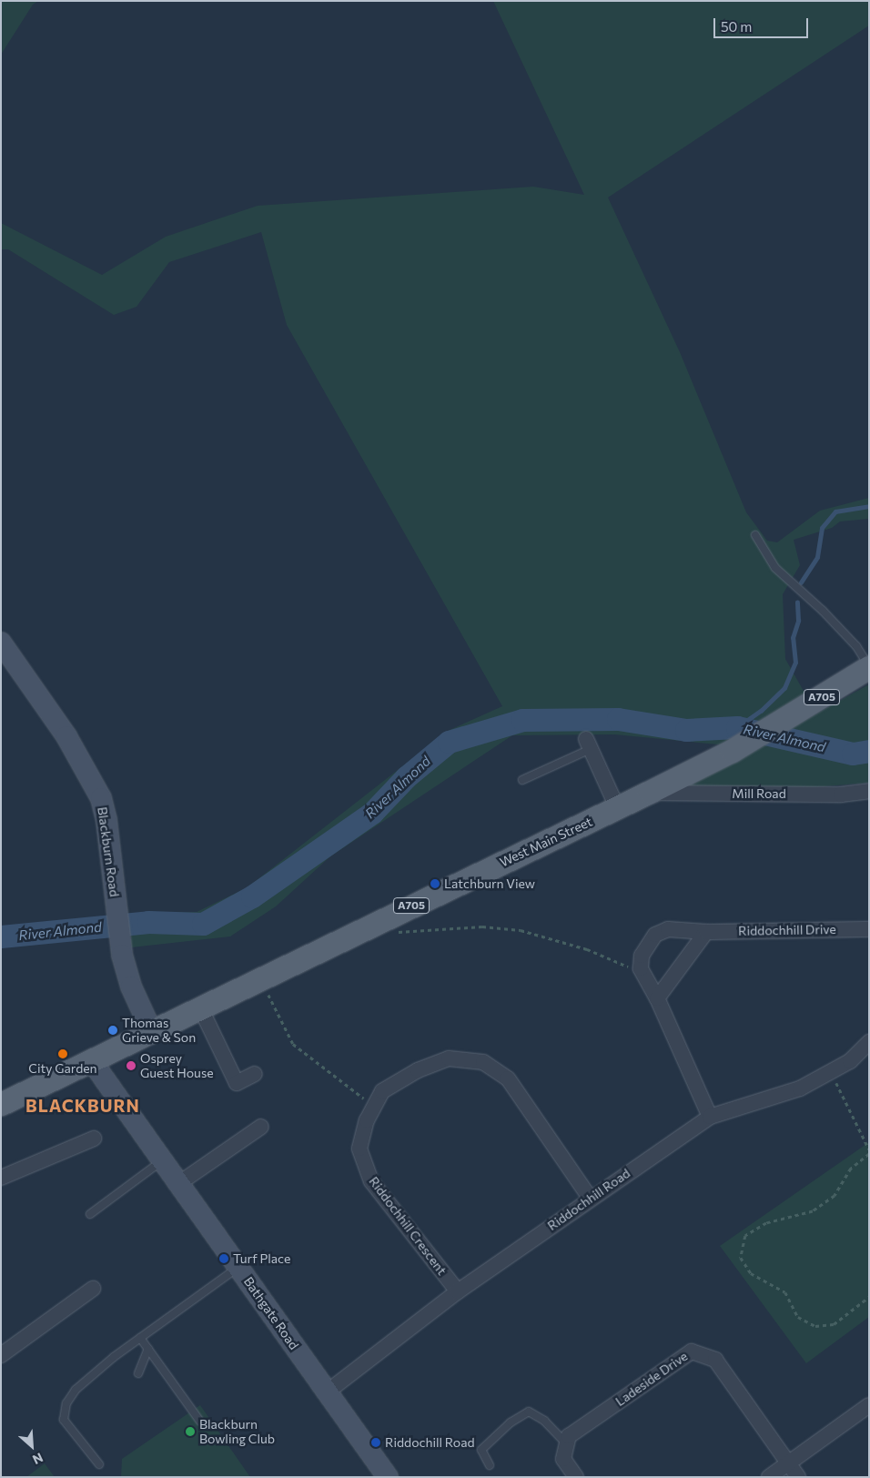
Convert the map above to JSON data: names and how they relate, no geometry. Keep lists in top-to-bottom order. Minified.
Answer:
{"streets":{"main road":["A705","West Main Street","Blackburn Road","Bathgate Road"],"street":["Mill Road","Riddochhill Drive","Riddochhill Road","Riddochhill Crescent","Ladeside Drive"]},"crossings":[["A705","West Main Street"],["A705","Bathgate Road"],["Mill Road","West Main Street"],["West Main Street","Blackburn Road"],["West Main Street","Bathgate Road"],["Riddochhill Road","Riddochhill Crescent"],["Riddochhill Road","Bathgate Road"]],"districts":["BLACKBURN"],"water":["River Almond"],"places":["Latchburn View","Thomas Grieve & Son","City Garden","Osprey Guest House","Turf Place","Blackburn Bowling Club","Riddochill Road"],"scale_bar":"50 m","north":"bottom right"}
